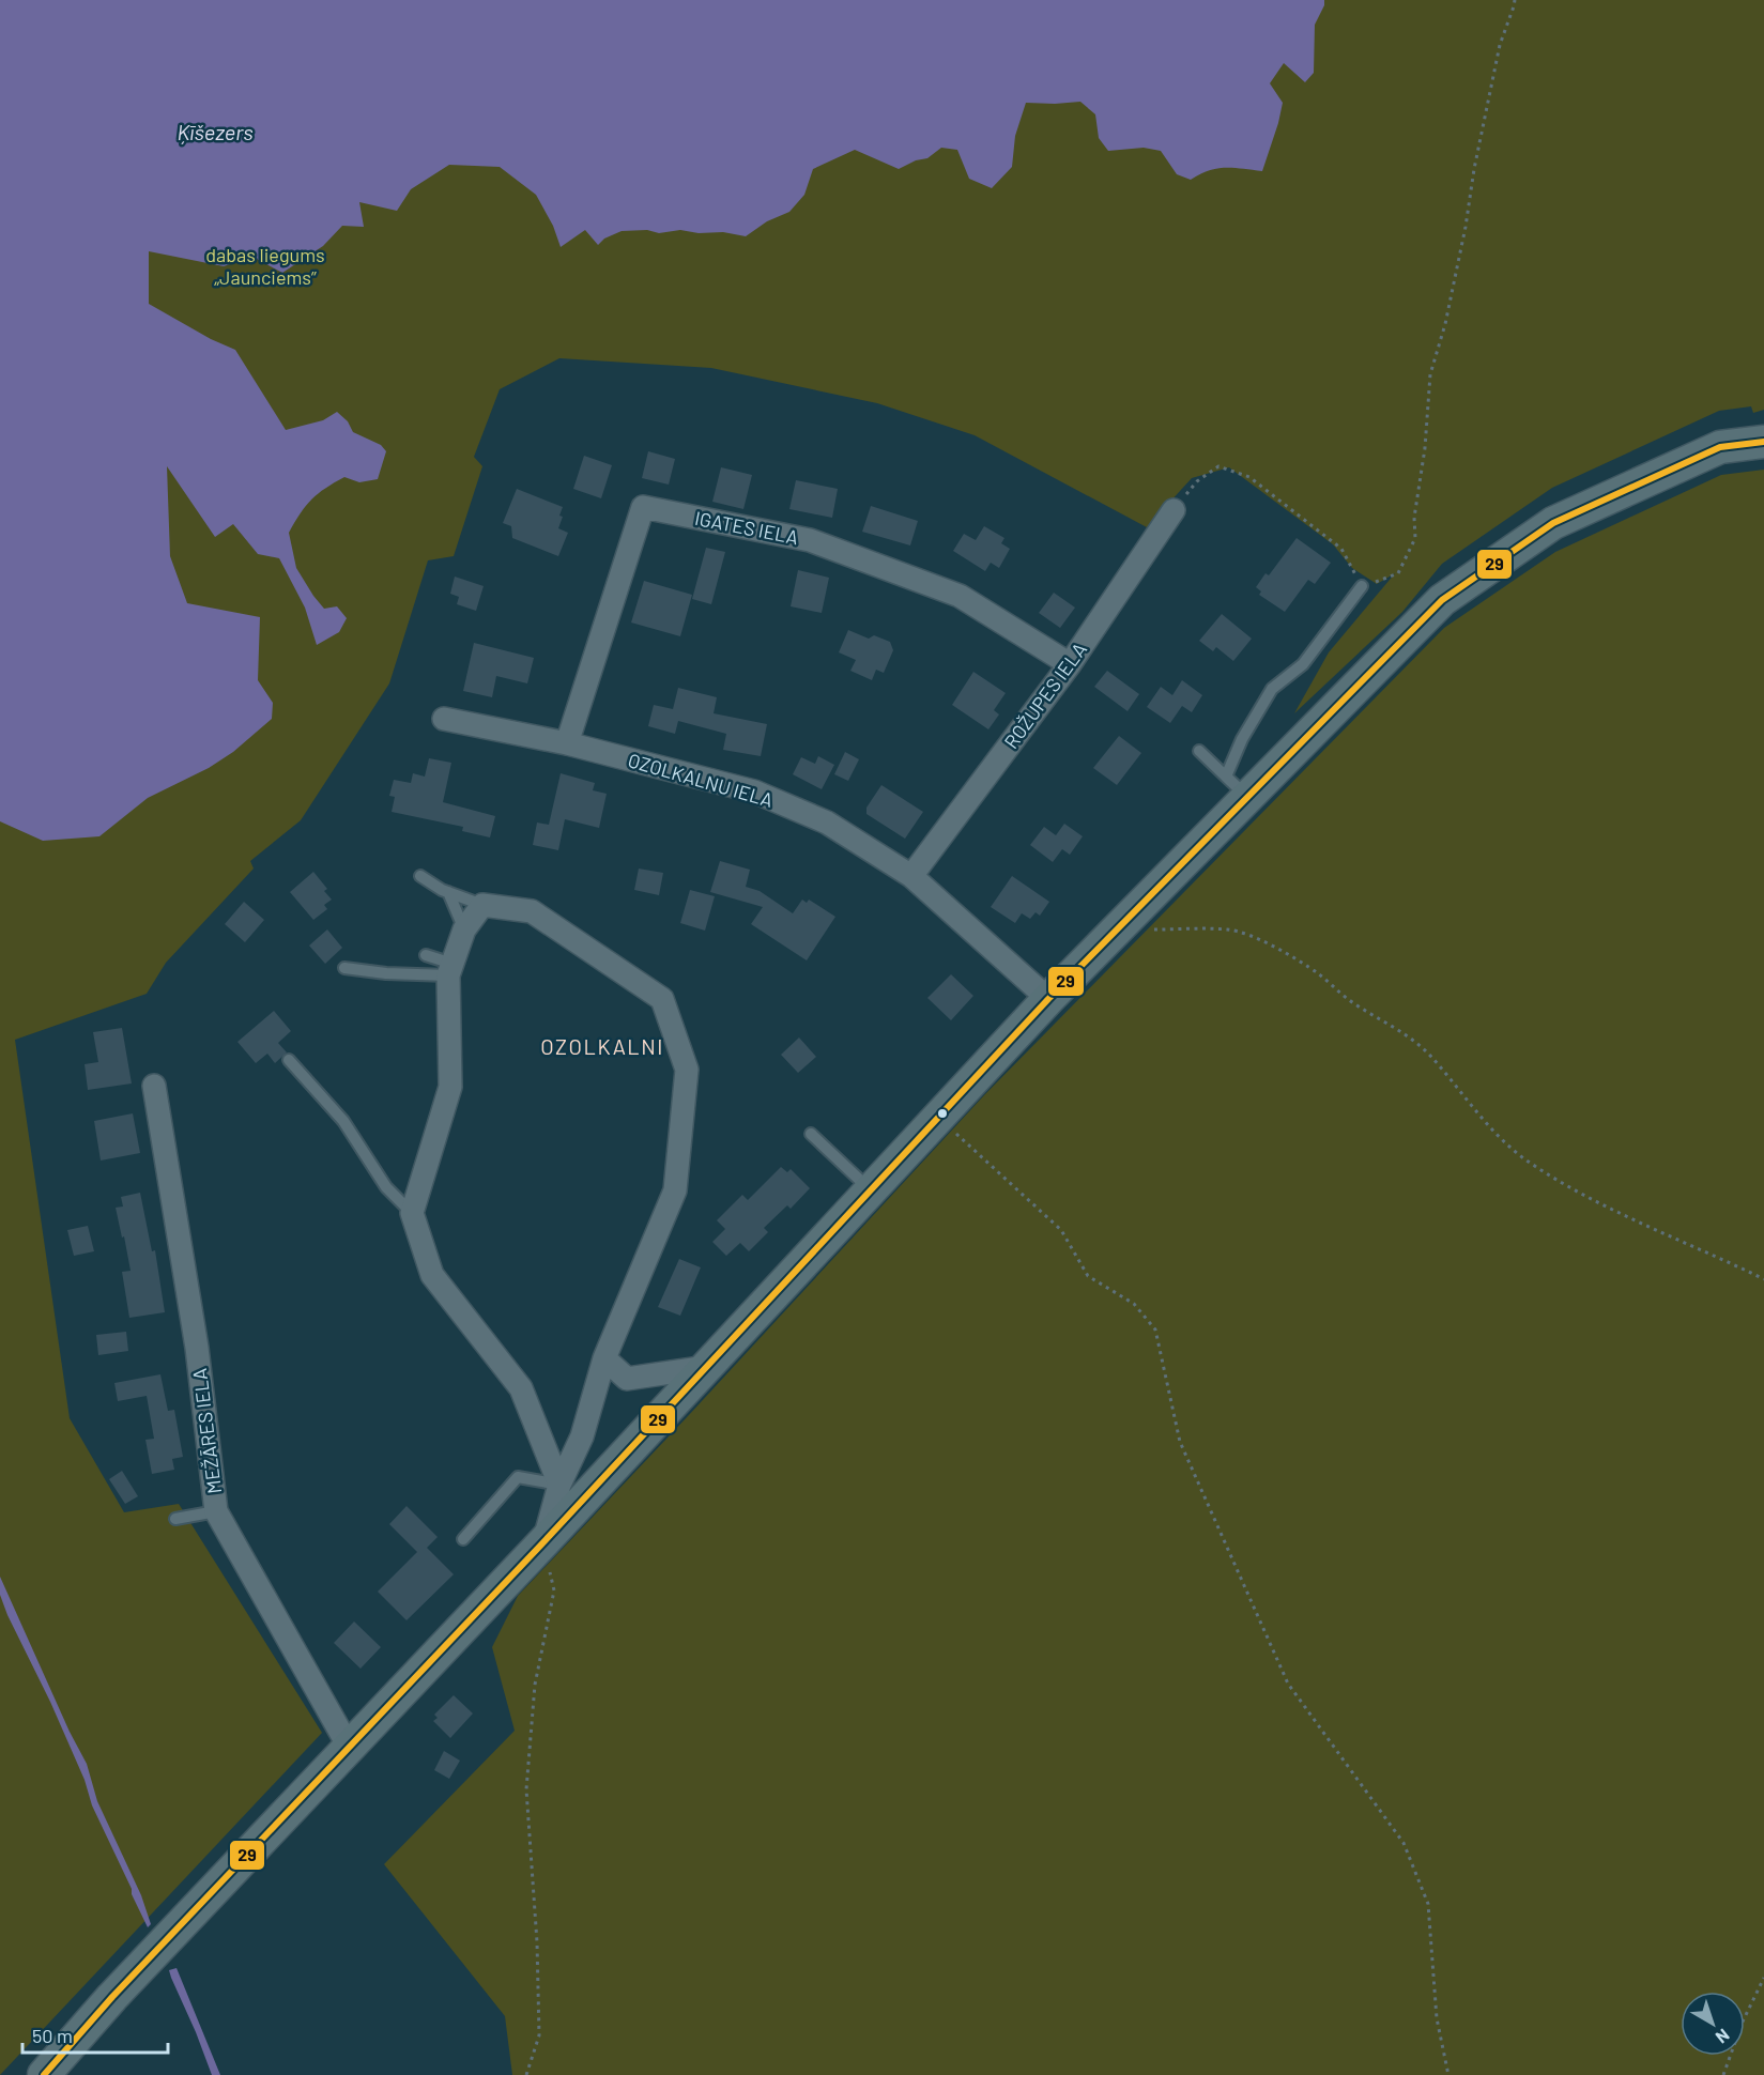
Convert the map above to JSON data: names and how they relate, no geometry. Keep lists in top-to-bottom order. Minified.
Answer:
{"streets":{"street":["IGATES IELA","ROŽUPES IELA","OZOLKALNU IELA","MEŽĀRES IELA"]},"crossings":[["IGATES IELA","ROŽUPES IELA"],["IGATES IELA","OZOLKALNU IELA"],["ROŽUPES IELA","OZOLKALNU IELA"]],"districts":["OZOLKALNI"],"water":["Ķīšezers"],"parks":["dabas liegums „Jaunciems”"],"lines":["transit line 29"],"scale_bar":"50 m","north":"bottom right"}
